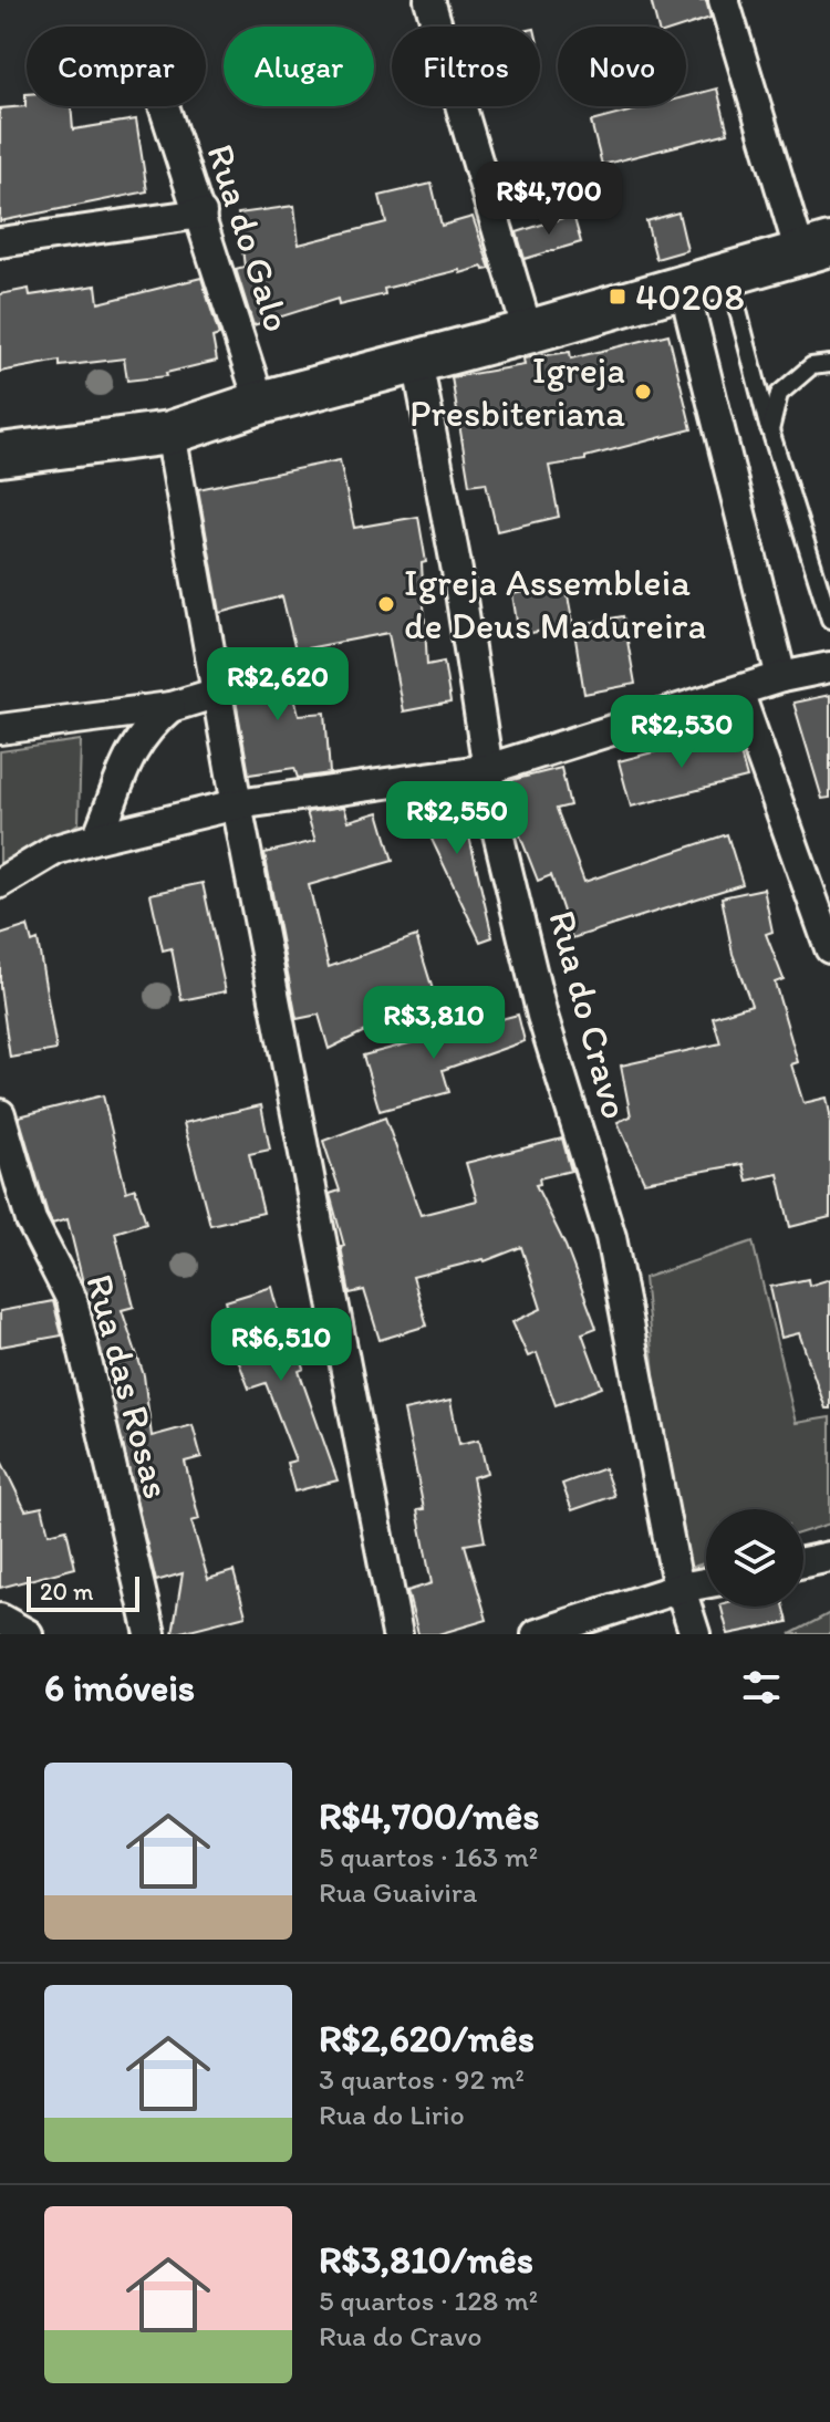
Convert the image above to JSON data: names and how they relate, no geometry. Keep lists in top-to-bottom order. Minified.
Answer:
{"streets":{"street":["Rua do Galo","Rua do Cravo","Rua das Rosas"]},"places":{"transit":["40208"],"other":["Igreja Presbiteriana","Igreja Assembleia de Deus Madureira"]},"scale_bar":"20 m","page":{"chip":["Comprar","Alugar","Filtros","Novo"],"price":["R$4,700","R$2,620","R$2,530","R$2,550","R$3,810","R$6,510"],"scale":"20 m","heading":"6 imóveis","list":[{"name":"R$4,700/mês","note":"5 quartos · 163 m² · Rua Guaivira"},{"name":"R$2,620/mês","note":"3 quartos · 92 m² · Rua do Lirio"},{"name":"R$3,810/mês","note":"5 quartos · 128 m² · Rua do Cravo"}]}}
